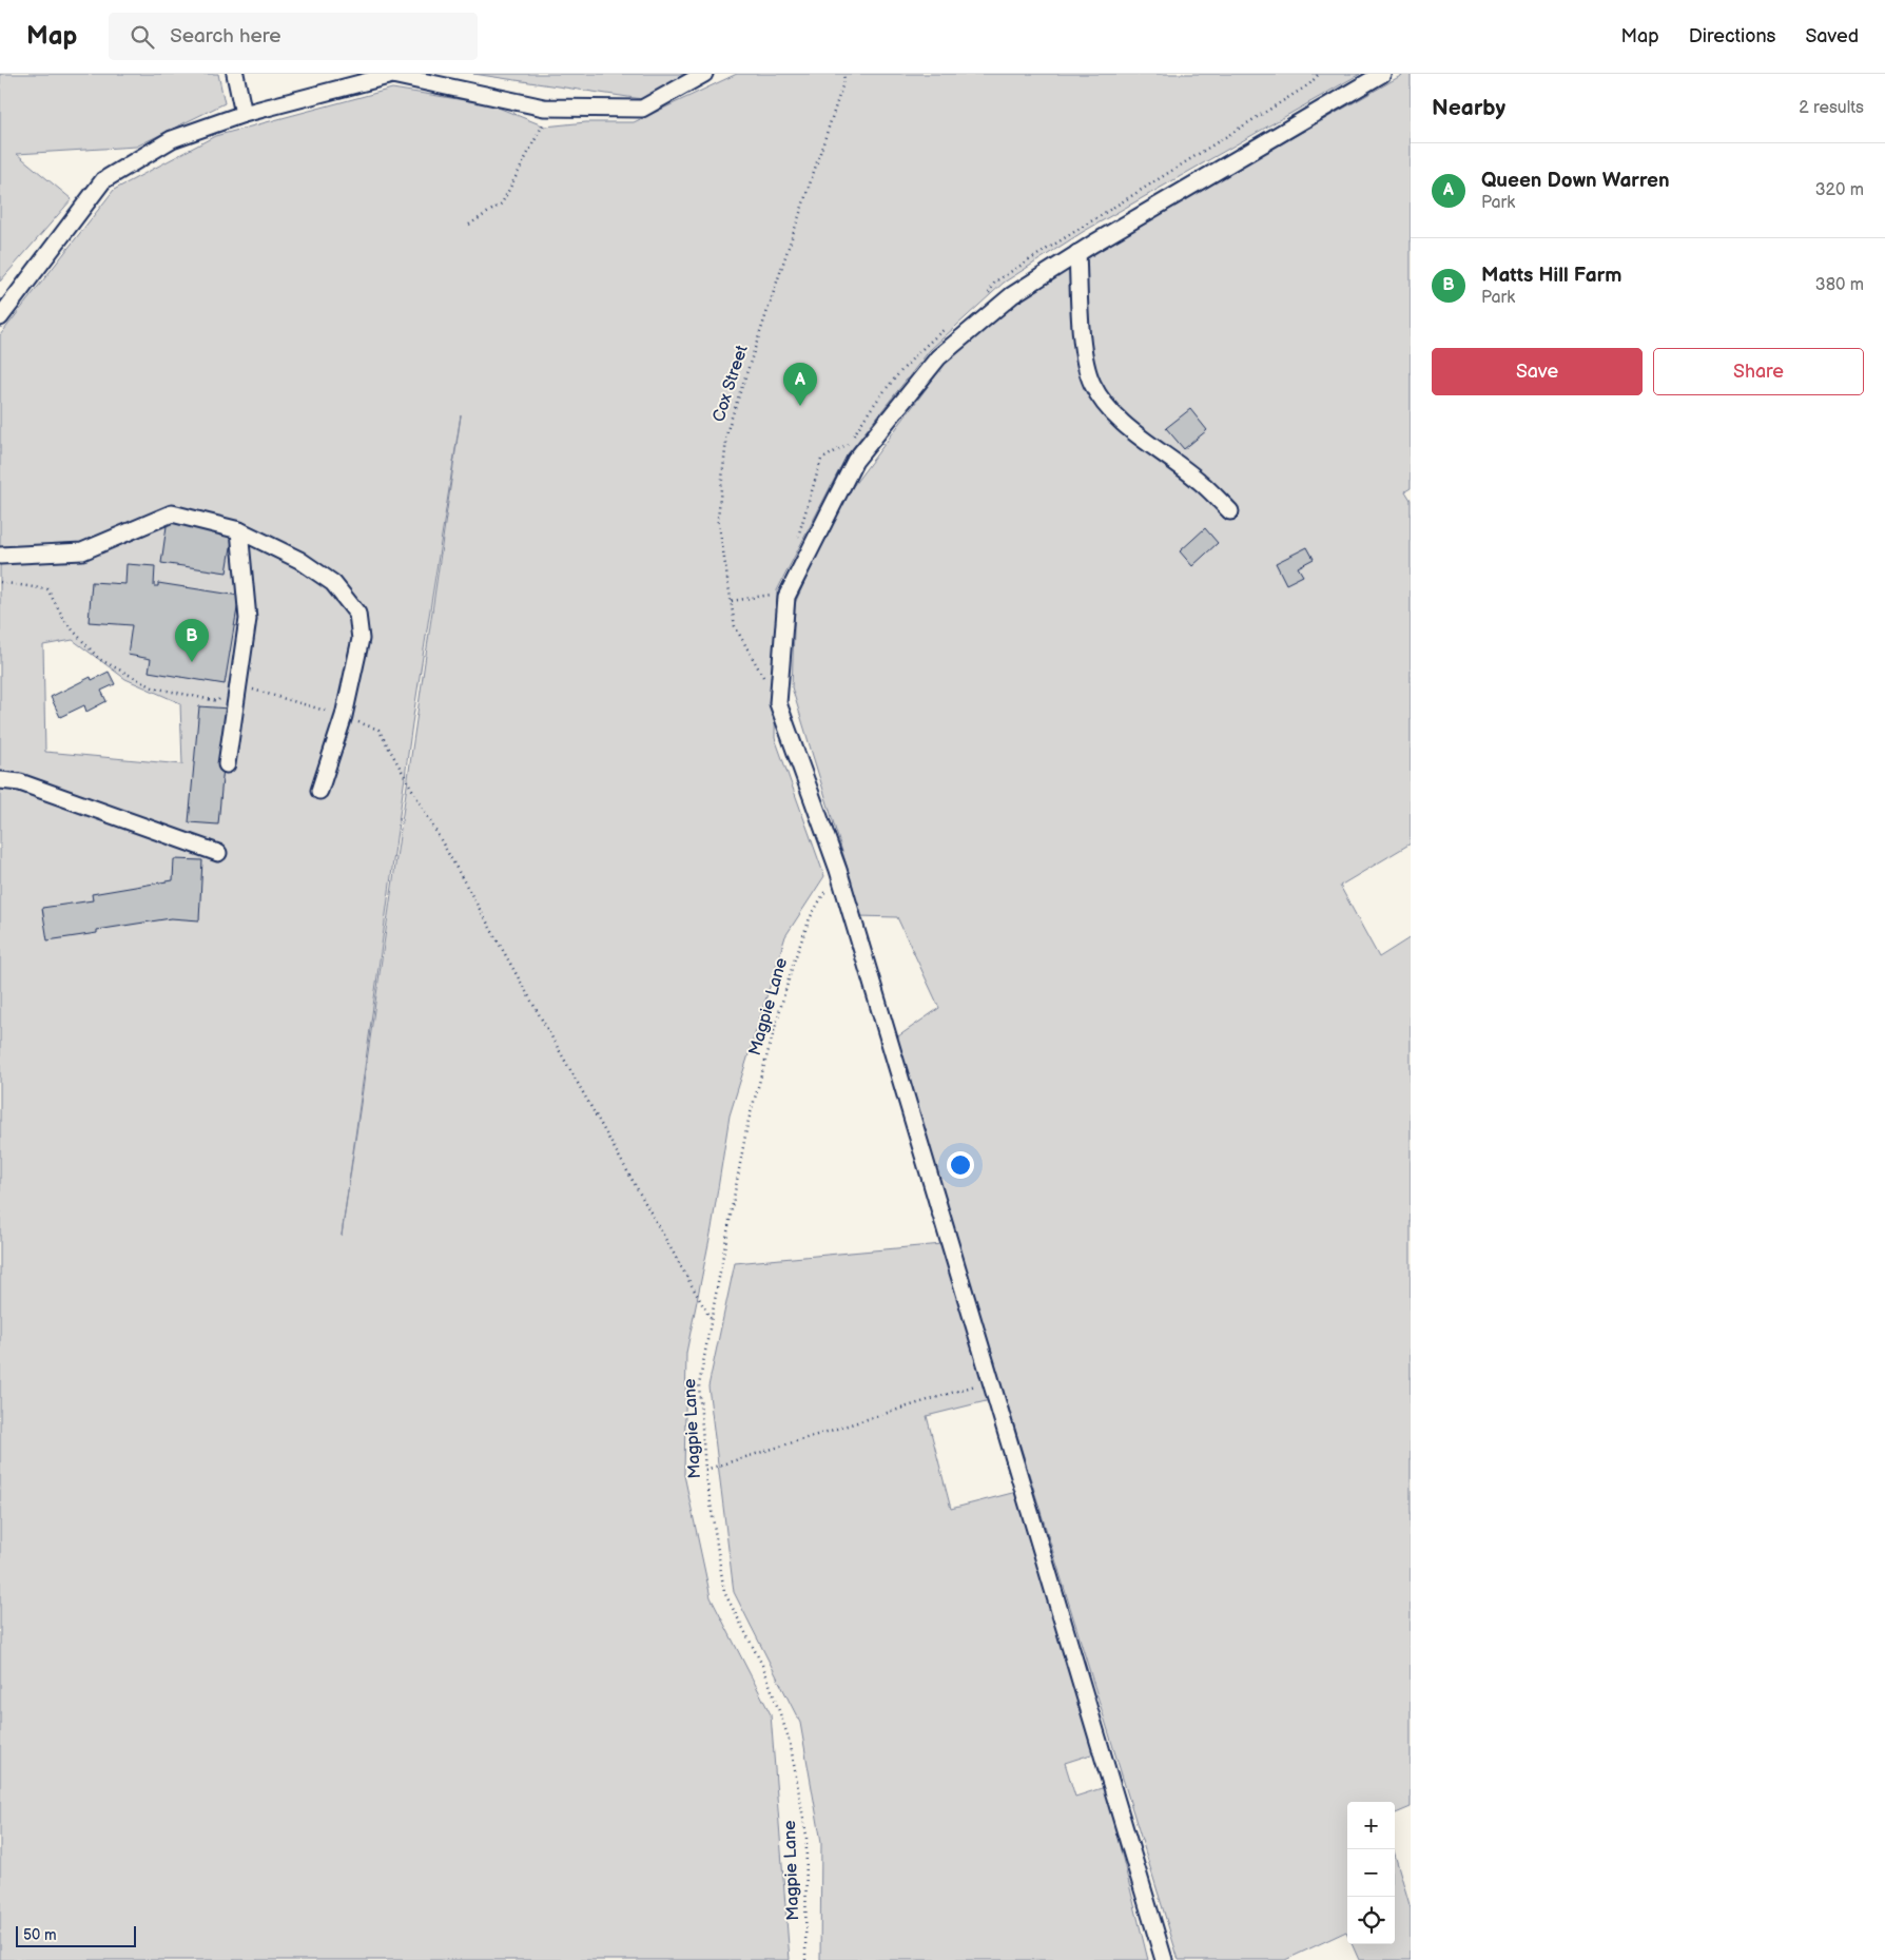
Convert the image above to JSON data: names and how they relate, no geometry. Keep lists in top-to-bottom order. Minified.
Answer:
{"streets":{"path":["Cox Street","Magpie Lane"]},"scale_bar":"50 m","page":{"header":"Map","search":"Search here","nav":["Map","Directions","Saved"],"heading":["Nearby","2 results"],"list":[{"mark":"A","name":"Queen Down Warren","note":"Park","value":"320 m"},{"mark":"B","name":"Matts Hill Farm","note":"Park","value":"380 m"}],"buttons":["Save","Share"],"pins":["A","B"],"map_buttons":["+","−"],"scale":"50 m"}}
